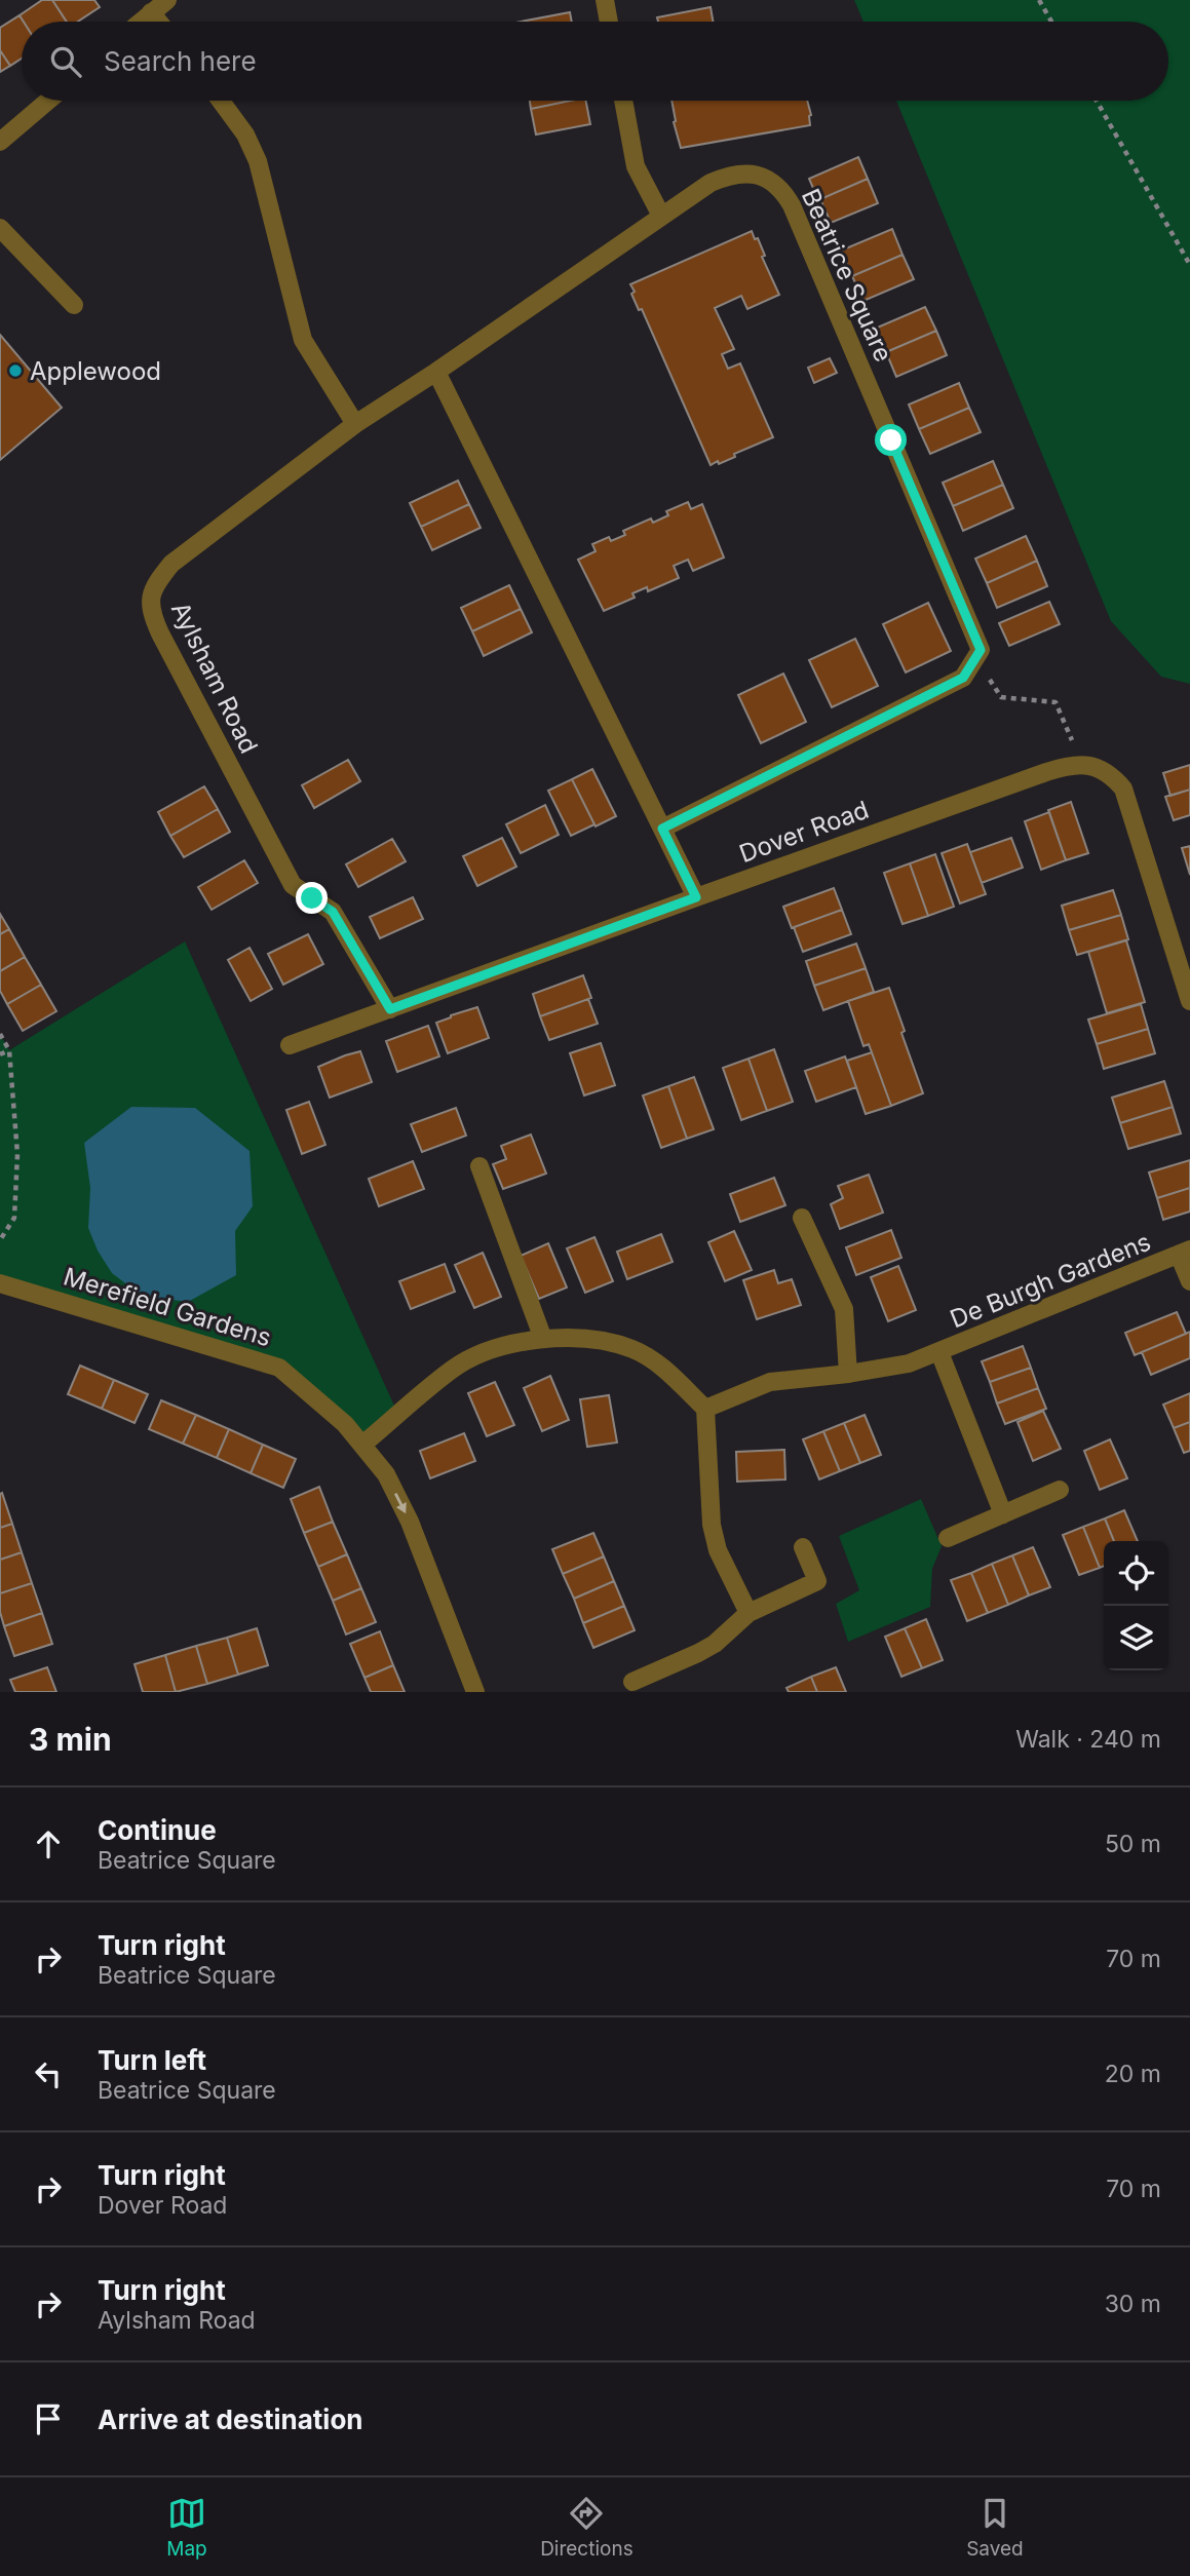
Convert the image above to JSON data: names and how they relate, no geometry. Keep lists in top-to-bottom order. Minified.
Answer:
{"streets":{"street":["Beatrice Square","Aylsham Road","Dover Road","De Burgh Gardens","Merefield Gardens"]},"crossings":[["Beatrice Square","Aylsham Road"],["Aylsham Road","Dover Road"]],"one_way":["Merefield Gardens"],"places":["Applewood"],"page":{"search":"Search here","heading":["3 min","Walk · 240 m"],"list":[["Continue","Beatrice Square","50 m"],["Turn right","Beatrice Square","70 m"],["Turn left","Beatrice Square","20 m"],["Turn right","Dover Road","70 m"],["Turn right","Aylsham Road","30 m"],"Arrive at destination"],"nav":["Map","Directions","Saved"]}}
